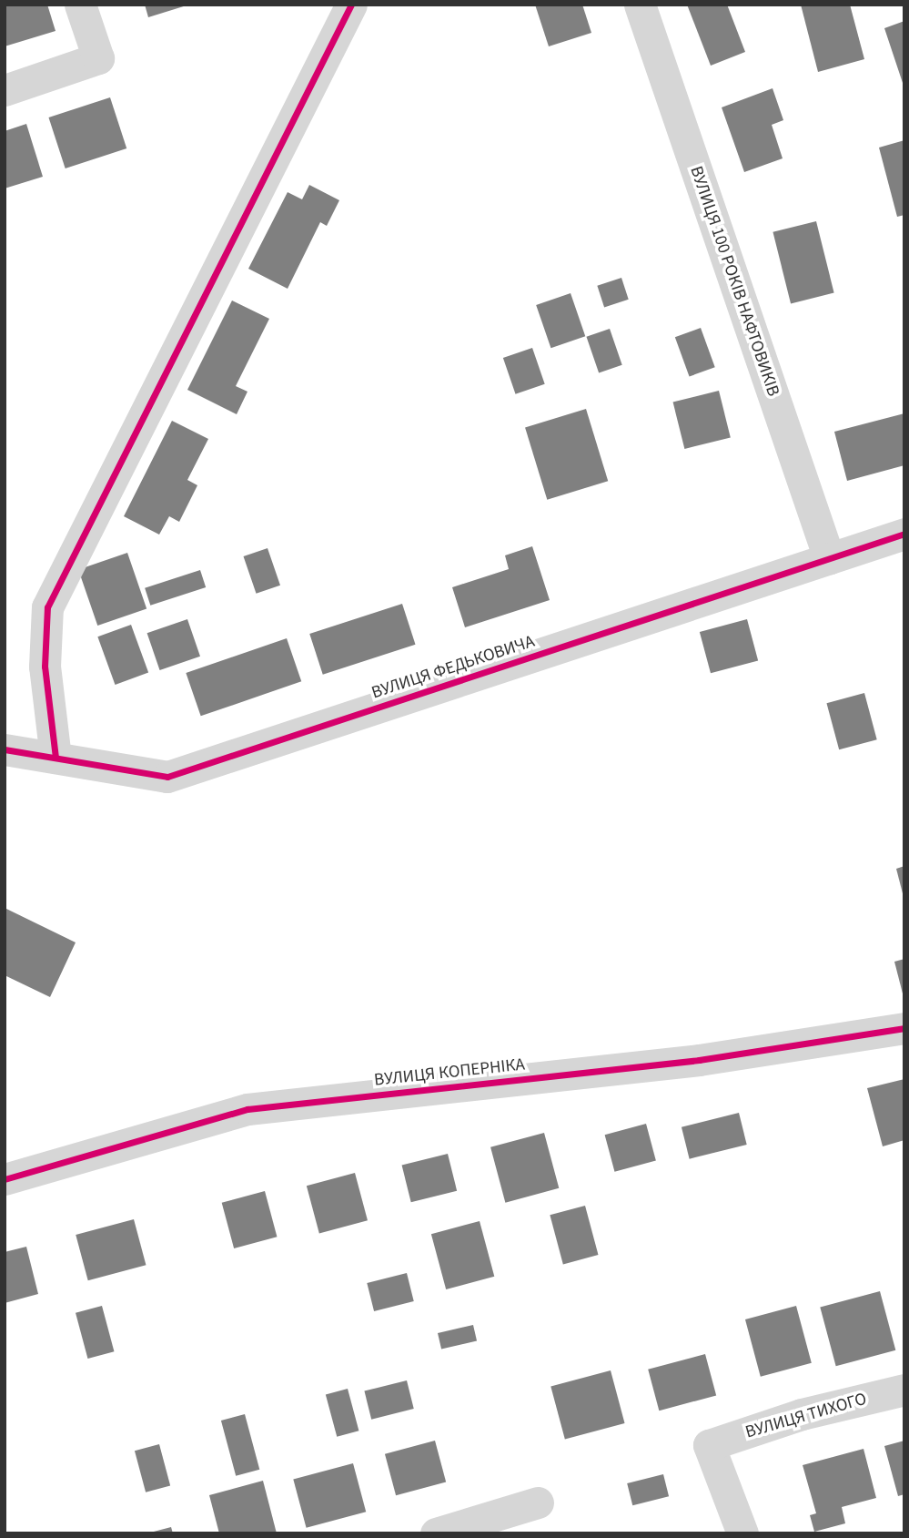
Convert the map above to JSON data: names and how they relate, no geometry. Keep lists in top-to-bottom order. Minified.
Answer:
{"streets":{"street":["ВУЛИЦЯ 100 РОКІВ НАФТОВИКІВ","ВУЛИЦЯ ФЕДЬКОВИЧА","ВУЛИЦЯ КОПЕРНІКА","ВУЛИЦЯ ТИХОГО"]},"crossings":[["ВУЛИЦЯ 100 РОКІВ НАФТОВИКІВ","ВУЛИЦЯ ФЕДЬКОВИЧА"]]}
